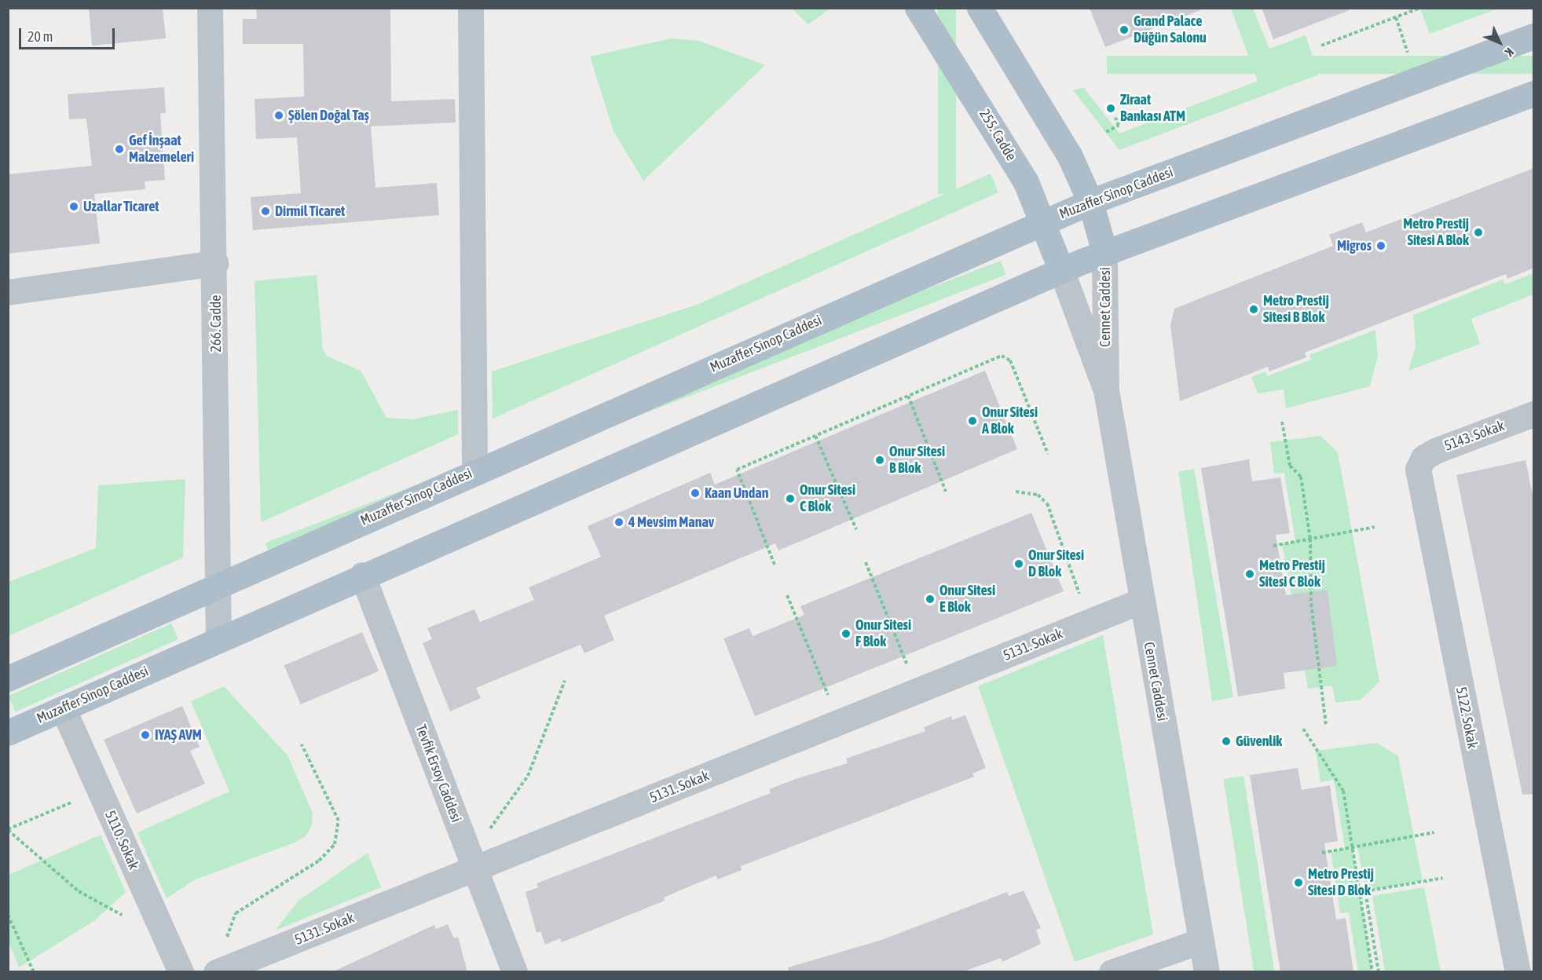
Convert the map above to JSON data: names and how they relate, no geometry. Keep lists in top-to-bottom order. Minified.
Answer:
{"streets":{"main road":["255. Cadde","Muzaffer Sinop Caddesi"],"street":["Cennet Caddesi","266. Cadde","5143. Sokak","5131. Sokak","5122. Sokak","Tevfik Ersoy Caddesi","5110. Sokak"]},"crossings":[["255. Cadde","Muzaffer Sinop Caddesi"],["255. Cadde","Cennet Caddesi"],["Muzaffer Sinop Caddesi","Cennet Caddesi"],["Muzaffer Sinop Caddesi","266. Cadde"],["Muzaffer Sinop Caddesi","Tevfik Ersoy Caddesi"],["Muzaffer Sinop Caddesi","5110. Sokak"],["Cennet Caddesi","5131. Sokak"],["5143. Sokak","5122. Sokak"],["5131. Sokak","Tevfik Ersoy Caddesi"]],"places":["Grand Palace Düğün Salonu","Ziraat Bankası ATM","Şölen Doğal Taş","Gef İnşaat Malzemeleri","Uzallar Ticaret","Dirmil Ticaret","Metro Prestij Sitesi A Blok","Migros","Metro Prestij Sitesi B Blok","Onur Sitesi A Blok","Onur Sitesi B Blok","Kaan Undan","Onur Sitesi C Blok","4 Mevsim Manav","Onur Sitesi D Blok","Metro Prestij Sitesi C Blok","Onur Sitesi E Blok","Onur Sitesi F Blok","IYAŞ AVM","Güvenlik","Metro Prestij Sitesi D Blok"],"scale_bar":"20 m","north":"bottom right"}
